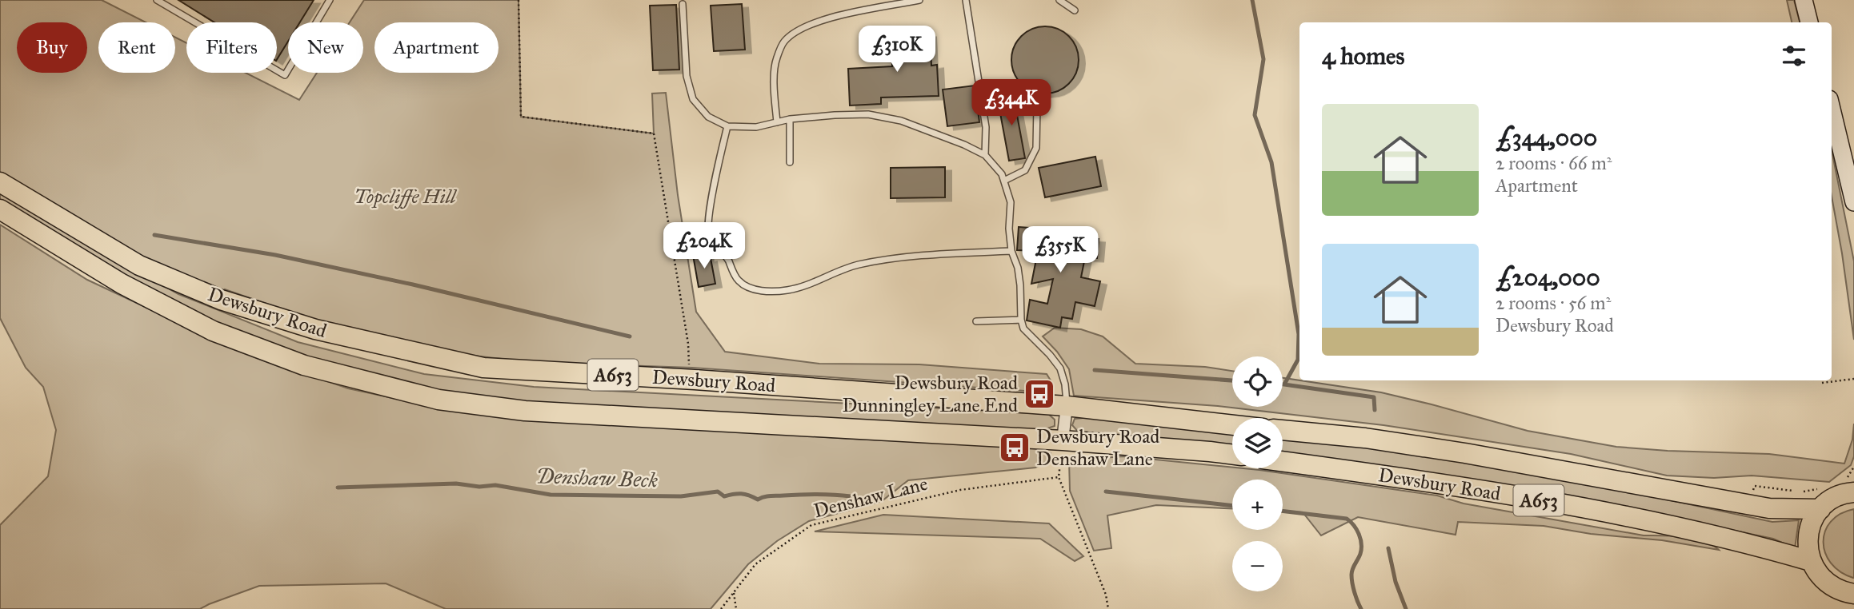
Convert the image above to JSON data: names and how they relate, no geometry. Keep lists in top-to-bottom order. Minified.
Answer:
{"streets":{"highway":["Dewsbury Road","A653"],"path":["Denshaw Lane"]},"water":["Denshaw Beck"],"parks":["Topcliffe Hill"],"places":{"bus stop":["Dewsbury Road Dunningley Lane End","Dewsbury Road Denshaw Lane"]},"page":{"chip":["Buy","Rent","Filters","New","Apartment"],"heading":"4 homes","price":["£310K","£344K","£204K","£355K"],"list":[{"name":"£344,000","note":"2 rooms · 66 m² · Apartment"},{"name":"£204,000","note":"2 rooms · 56 m² · Dewsbury Road"}],"map_buttons":["+","−"]}}
